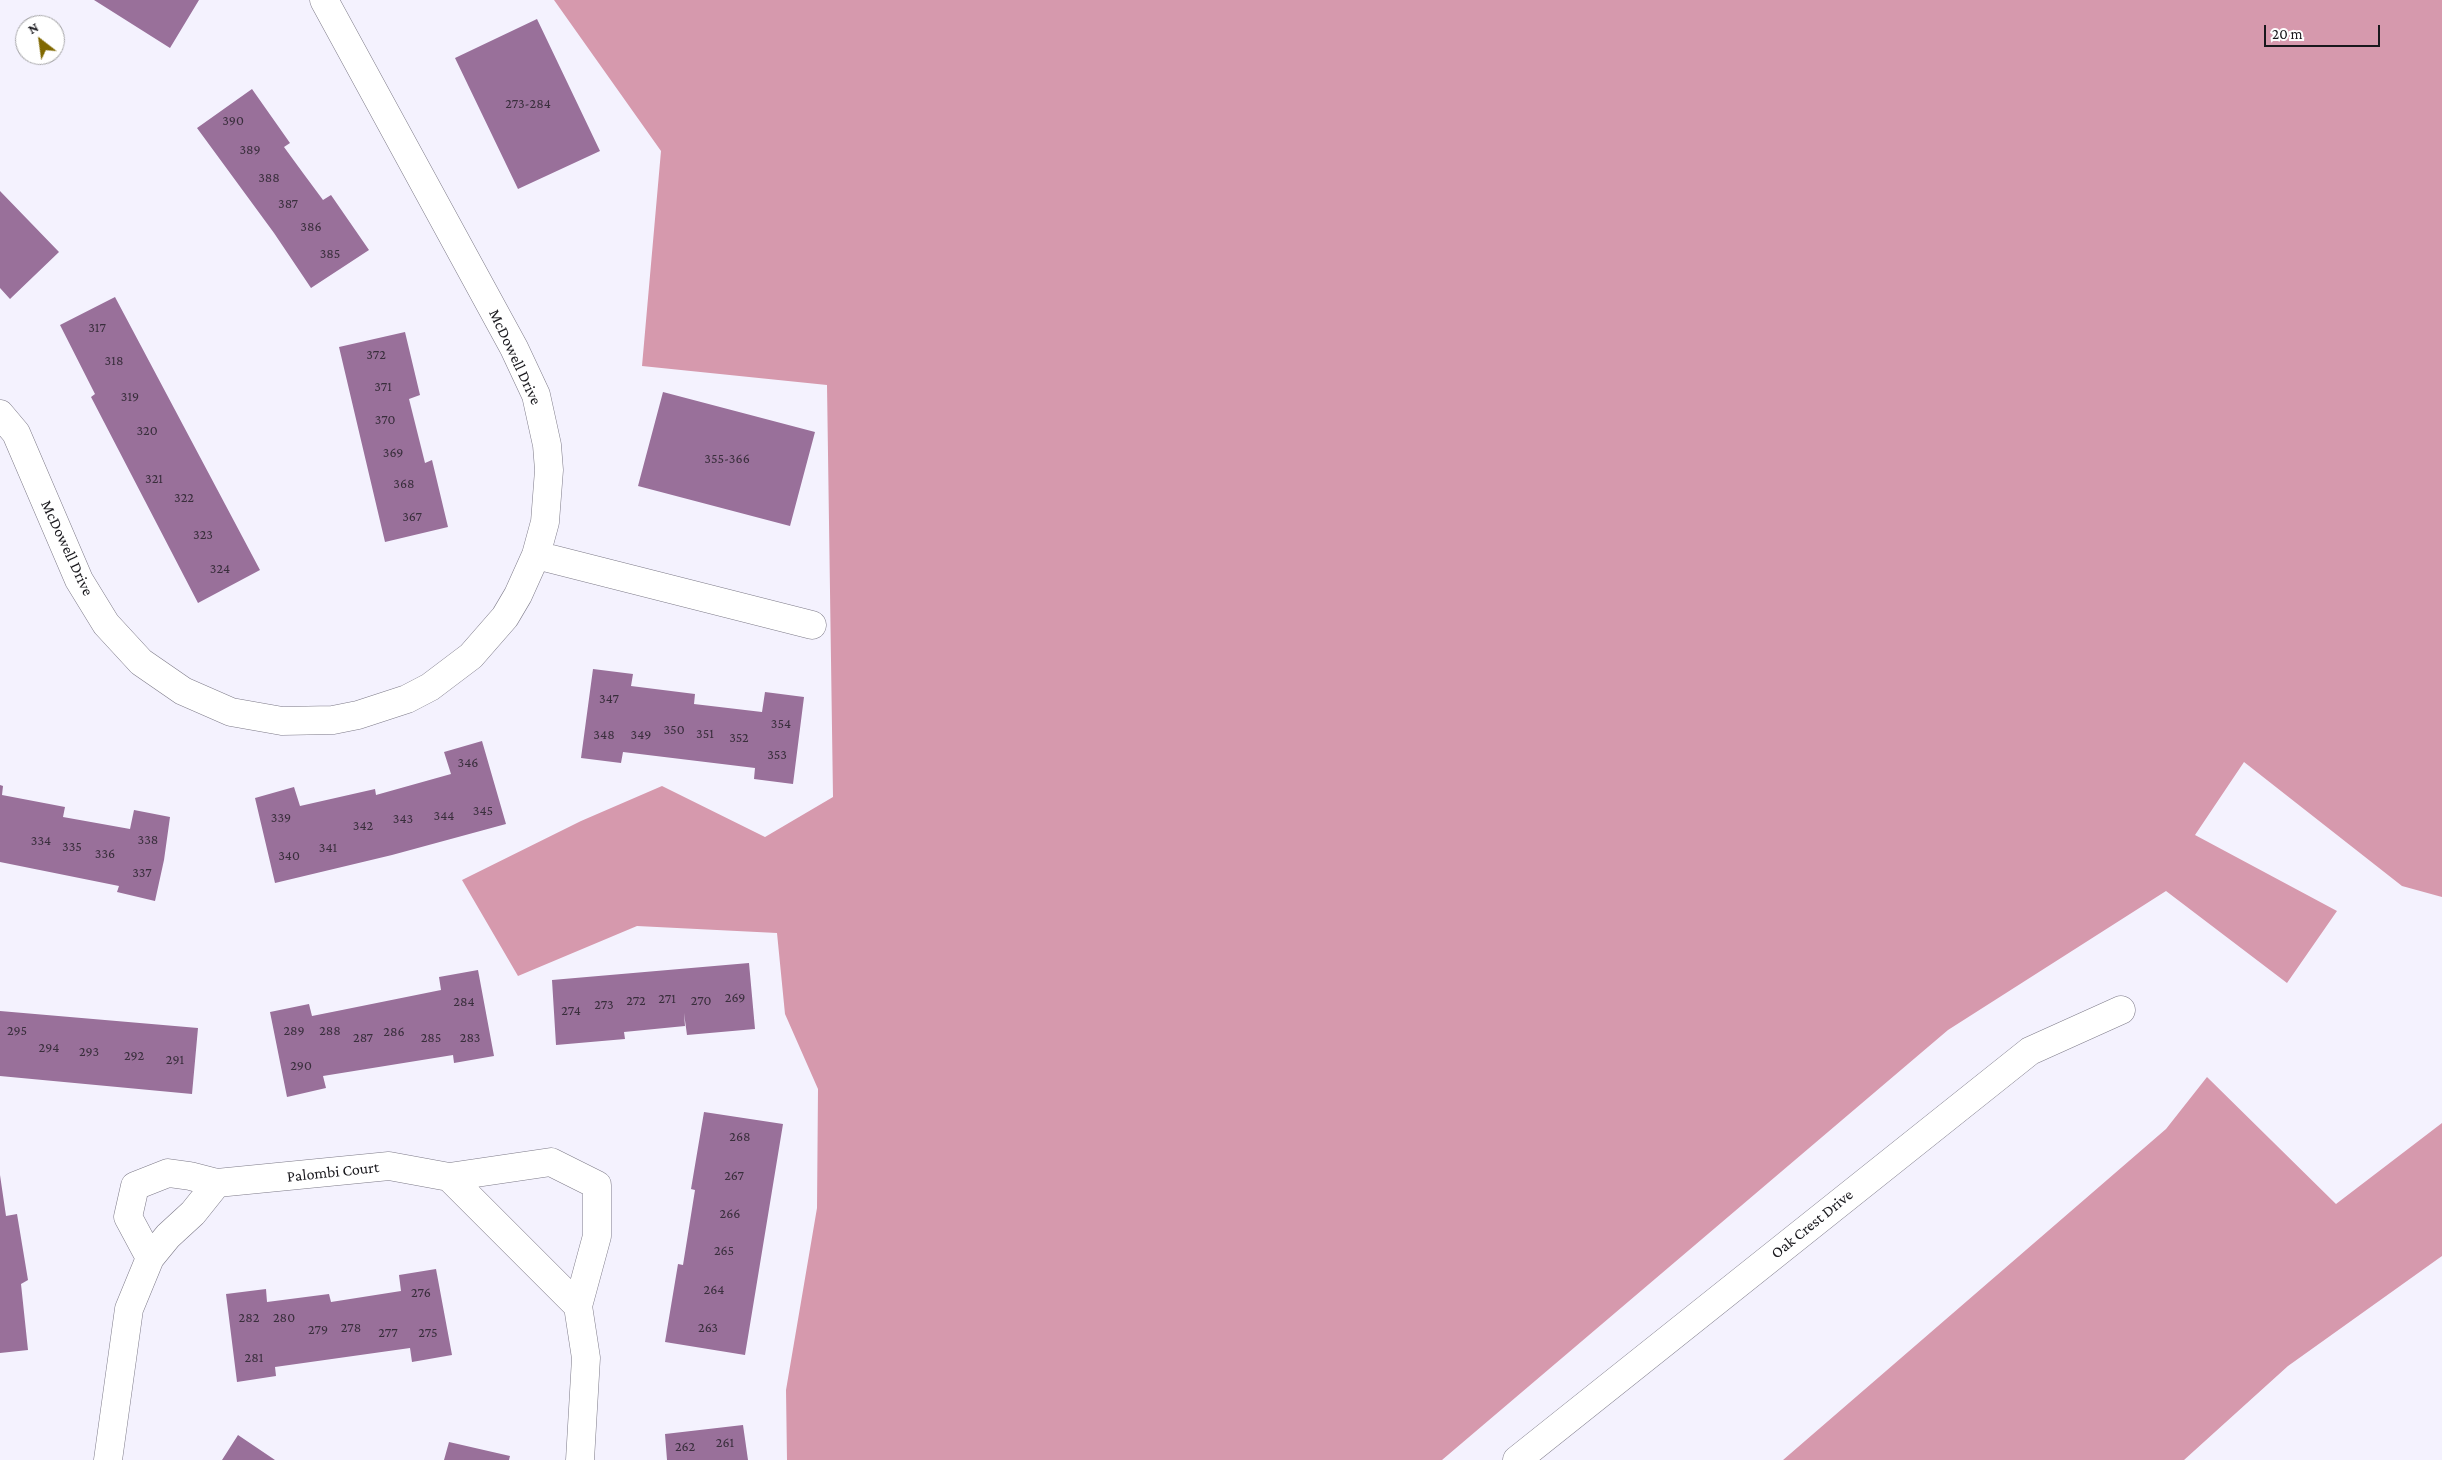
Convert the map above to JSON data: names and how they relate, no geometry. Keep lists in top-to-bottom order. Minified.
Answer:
{"streets":{"street":["McDowell Drive","Palombi Court","Oak Crest Drive"]},"house_numbers":["273-284","390","389","388","387","386","385","317","372","318","371","319","370","320","369","355-366","321","368","322","367","323","324","347","354","350","351","348","349","352","353","346","345","344","339","343","342","338","334","335","341","336","340","337","269","271","272","270","284","273","274","295","289","288","286","287","285","283","294","293","292","291","290","268","267","266","265","264","276","282","280","278","263","279","277","275","281","261","262"],"scale_bar":"20 m","north":"top left"}
